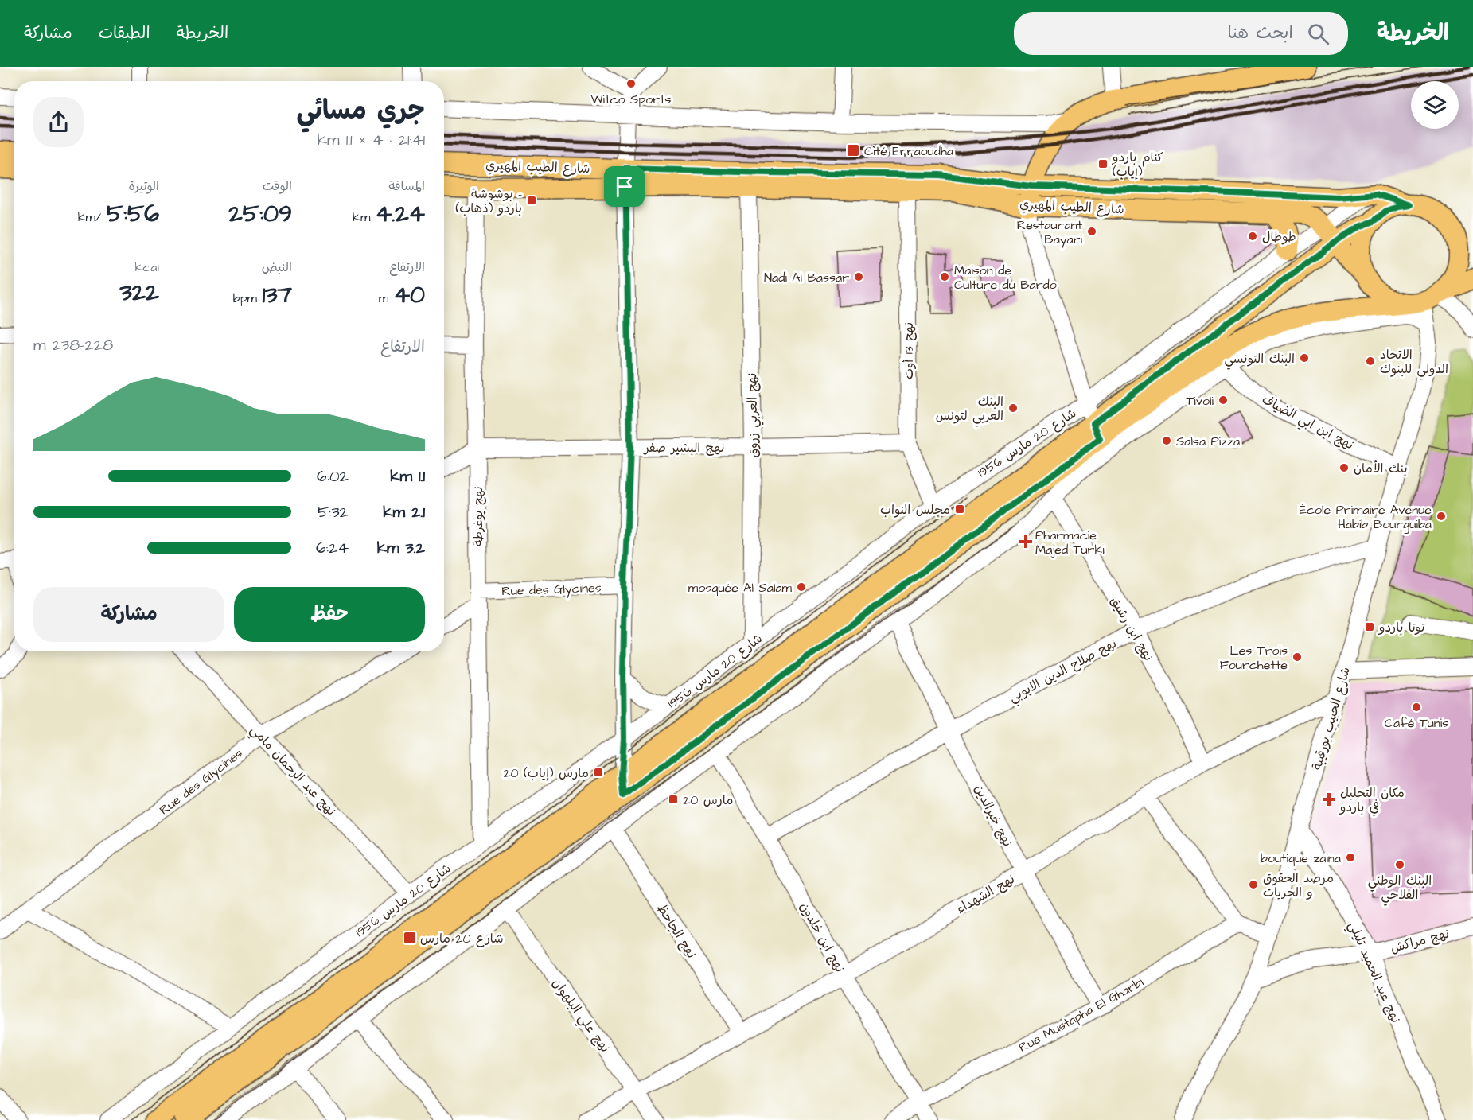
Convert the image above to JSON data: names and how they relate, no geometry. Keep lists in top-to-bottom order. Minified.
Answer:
{"streets":{"main road":["شارع الطيب المهيري","شارع 20 مارس 1956"],"street":["نهج 13 أوت","نهج العربي زروق","نهج ابن ابي الضياف","نهج البشير صفر","نهج يوغرطة","Rue des Glycines","نهج ابن رشيق","نهج صلاح الدين الايوبي","شارع الحبيب بورقيبة","نهج عبد الرحمان مامي","نهج خيرالدين","نهج الشهداء","نهج الجاحظ","نهج ابن خلدون","نهج مراكش","نهج عبد الحميد تليلي","Rue Mustapha El Gharbi","نهج علي البلهوان"]},"crossings":[["شارع الطيب المهيري","نهج 13 أوت"],["شارع الطيب المهيري","نهج العربي زروق"],["شارع الطيب المهيري","شارع 20 مارس 1956"],["شارع الطيب المهيري","نهج يوغرطة"],["شارع الطيب المهيري","شارع الحبيب بورقيبة"],["نهج 13 أوت","شارع 20 مارس 1956"],["نهج 13 أوت","نهج البشير صفر"],["نهج العربي زروق","شارع 20 مارس 1956"],["نهج العربي زروق","نهج البشير صفر"],["نهج ابن ابي الضياف","شارع الحبيب بورقيبة"],["شارع 20 مارس 1956","نهج يوغرطة"],["شارع 20 مارس 1956","شارع الحبيب بورقيبة"],["شارع 20 مارس 1956","نهج عبد الرحمان مامي"],["نهج البشير صفر","نهج يوغرطة"],["نهج يوغرطة","Rue des Glycines"],["Rue des Glycines","نهج عبد الرحمان مامي"],["نهج ابن رشيق","نهج صلاح الدين الايوبي"],["نهج ابن رشيق","نهج الشهداء"],["نهج صلاح الدين الايوبي","شارع الحبيب بورقيبة"],["نهج صلاح الدين الايوبي","نهج خيرالدين"],["نهج صلاح الدين الايوبي","نهج ابن خلدون"],["شارع الحبيب بورقيبة","نهج الشهداء"],["شارع الحبيب بورقيبة","نهج مراكش"],["شارع الحبيب بورقيبة","نهج عبد الحميد تليلي"],["نهج خيرالدين","نهج الشهداء"],["نهج خيرالدين","Rue Mustapha El Gharbi"],["نهج الشهداء","نهج الجاحظ"],["نهج الشهداء","نهج ابن خلدون"],["نهج الشهداء","نهج علي البلهوان"],["نهج ابن خلدون","Rue Mustapha El Gharbi"],["نهج مراكش","نهج عبد الحميد تليلي"]],"places":{"other":["Witco Sports","Restaurant Bayari","طوطال","Nadi Al Bassar","Maison de Culture du Bardo","البنك التونسي","الاتحاد الدولي للبنوك","Tivoli","البنك العربي لتونس","Salsa Pizza","بنك الأمان","École Primaire Avenue Habib Bourguiba","mosquée Al Salam","Les Trois Fourchette","Café Tunis","boutique zaina","البنك الوطني الفلاحي","مرصد الحقوق و الحريات"],"transit":["Cité Erraoudha","كنام باردو (إياب)","بوشوشة - باردو (ذهاب)","مجلس النواب","توتا باردو","20 مارس (إياب)","20 مارس","شارع 20 مارس"],"health":["Pharmacie Majed Turki","مكان التحليل في باردو"]},"page":{"header":"الخريطة","search":"ابحث هنا","nav":["الخريطة","الطبقات","مشاركة"],"heading":["جري مسائي","21:41 · 4 × 1.1 km"],"stats":[["المسافة","4.24 km"],["الوقت","25:09"],["الوتيرة","5:56 /km"],["الارتفاع","40 m"],["النبض","137 bpm"],["kcal","322"]],"chart":["الارتفاع","228–238 m"],"list":[{"name":"1.1 km","note":"6:02"},{"name":"2.1 km","note":"5:32"},{"name":"3.2 km","note":"6:24"}],"buttons":["حفظ","مشاركة"]}}
